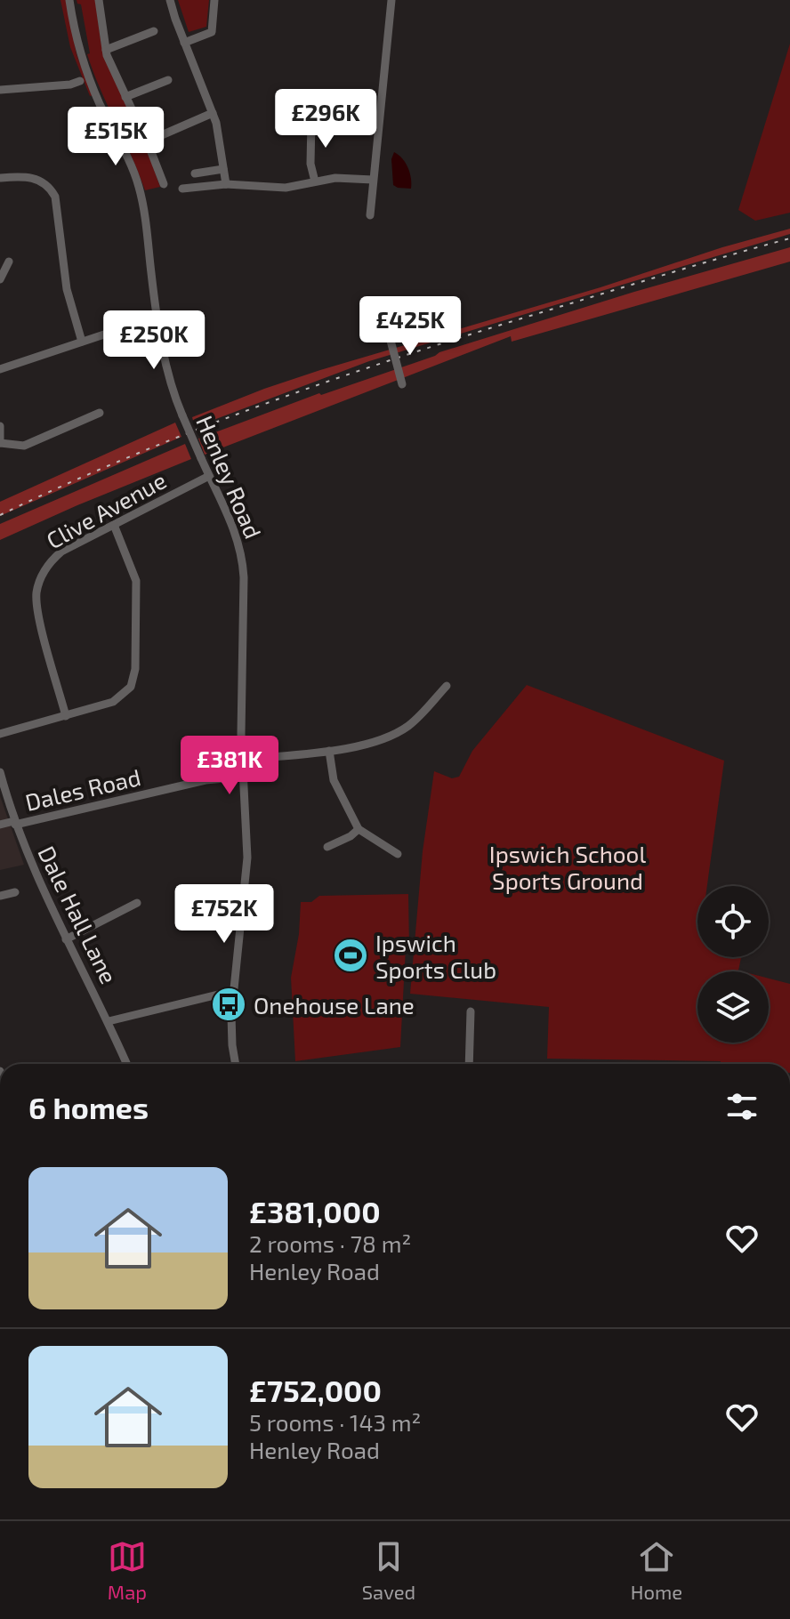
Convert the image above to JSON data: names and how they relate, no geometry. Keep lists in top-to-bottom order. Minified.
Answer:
{"streets":{"street":["Henley Road","Clive Avenue","Dales Road","Dale Hall Lane"]},"crossings":[["Henley Road","Clive Avenue"],["Henley Road","Dales Road"],["Dales Road","Dale Hall Lane"]],"parks":["Ipswich School Sports Ground"],"places":{"sports":["Ipswich Sports Club"],"bus stop":["Onehouse Lane"]},"page":{"price":["£296K","£515K","£425K","£250K","£381K","£752K"],"heading":"6 homes","list":[{"name":"£381,000","note":"2 rooms · 78 m² · Henley Road"},{"name":"£752,000","note":"5 rooms · 143 m² · Henley Road"}],"tabs":["Map","Saved","Home"]}}
